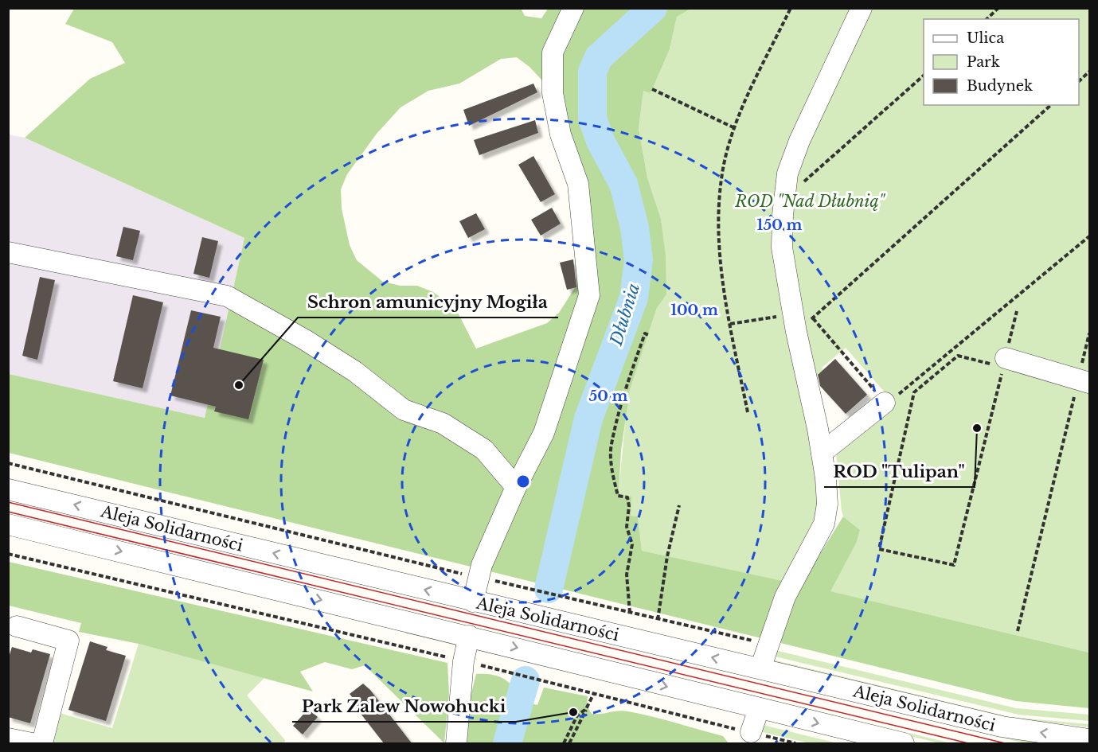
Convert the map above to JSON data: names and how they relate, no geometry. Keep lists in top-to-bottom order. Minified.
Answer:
{"streets":{"street":["Aleja Solidarności"]},"water":["Dłubnia"],"parks":["ROD \"Nad Dłubnią\""],"places":["Schron amunicyjny Mogiła","ROD \"Tulipan\"","Park Zalew Nowohucki"],"legend":["Ulica","Park","Budynek"],"rings":["150 m","100 m","50 m"]}
